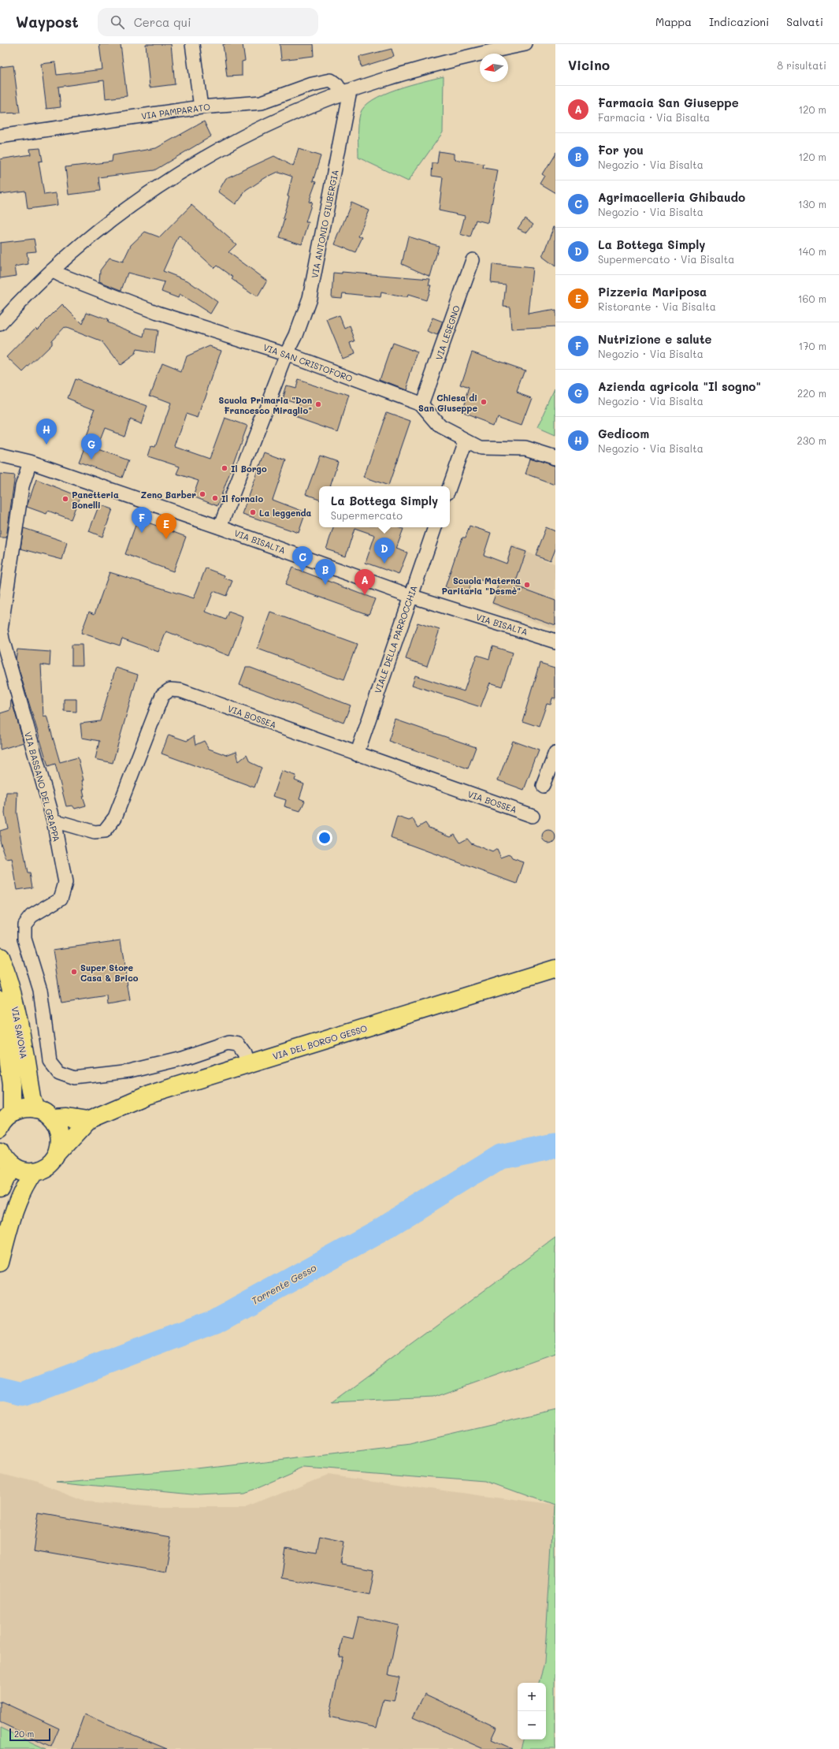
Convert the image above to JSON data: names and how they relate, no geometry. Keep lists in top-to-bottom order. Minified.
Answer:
{"streets":{"main road":["VIA SAVONA","VIA DEL BORGO GESSO"],"street":["VIA PAMPARATO","VIA ANTONIO GIUBERGIA","VIA LESEGNO","VIA SAN CRISTOFORO","VIA BISALTA","VIALE DELLA PARROCCHIA","VIA BOSSEA","VIA BASSANO DEL GRAPPA"]},"crossings":[["VIA PAMPARATO","VIA ANTONIO GIUBERGIA"],["VIA ANTONIO GIUBERGIA","VIA SAN CRISTOFORO"],["VIA ANTONIO GIUBERGIA","VIA BISALTA"],["VIA LESEGNO","VIA SAN CRISTOFORO"],["VIA BISALTA","VIALE DELLA PARROCCHIA"],["VIA BISALTA","VIA BASSANO DEL GRAPPA"],["VIALE DELLA PARROCCHIA","VIA BOSSEA"],["VIA BOSSEA","VIA BASSANO DEL GRAPPA"],["VIA BASSANO DEL GRAPPA","VIA DEL BORGO GESSO"]],"water":["Torrente Gesso"],"places":["Chiesa di San Giuseppe","Scuola Primaria \"Don Francesco Miraglio\"","Il Borgo","Zeno Barber","Il fornaio","Panetteria Bonelli","La leggenda","Scuola Materna Paritaria \"Desmè\"","Super Store Casa & Brico"],"scale_bar":"20 m","north":"left","page":{"header":"Waypost","search":"Cerca qui","nav":["Mappa","Indicazioni","Salvati"],"heading":["Vicino","8 risultati"],"list":[{"mark":"A","name":"Farmacia San Giuseppe","note":"Farmacia · Via Bisalta","value":"120 m"},{"mark":"B","name":"For you","note":"Negozio · Via Bisalta","value":"120 m"},{"mark":"C","name":"Agrimacelleria Ghibaudo","note":"Negozio · Via Bisalta","value":"130 m"},{"mark":"D","name":"La Bottega Simply","note":"Supermercato · Via Bisalta","value":"140 m"},{"mark":"E","name":"Pizzeria Mariposa","note":"Ristorante · Via Bisalta","value":"160 m"},{"mark":"F","name":"Nutrizione e salute","note":"Negozio · Via Bisalta","value":"170 m"},{"mark":"G","name":"Azienda agricola \"Il sogno\"","note":"Negozio · Via Bisalta","value":"220 m"},{"mark":"H","name":"Gedicom","note":"Negozio · Via Bisalta","value":"230 m"}],"pins":["H","G","F","E","D","C","B","A"],"popup":["La Bottega Simply","Supermercato"],"map_buttons":["+","−"],"scale":"20 m"}}
